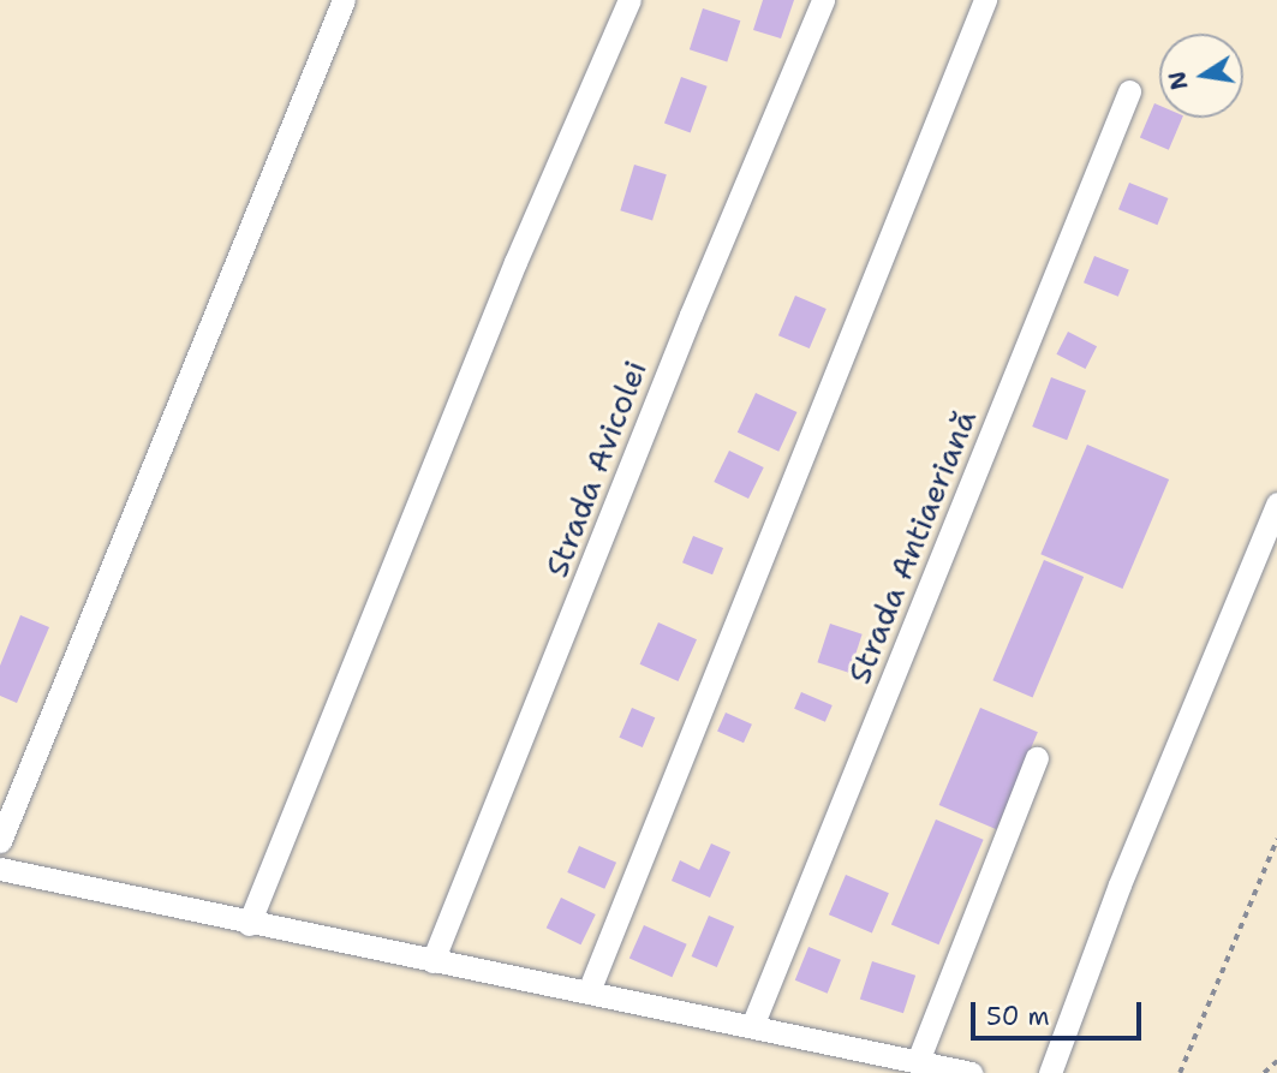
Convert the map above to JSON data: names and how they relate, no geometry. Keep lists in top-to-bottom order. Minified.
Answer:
{"streets":{"street":["Strada Avicolei","Strada Antiaeriană"]},"scale_bar":"50 m","north":"left"}
